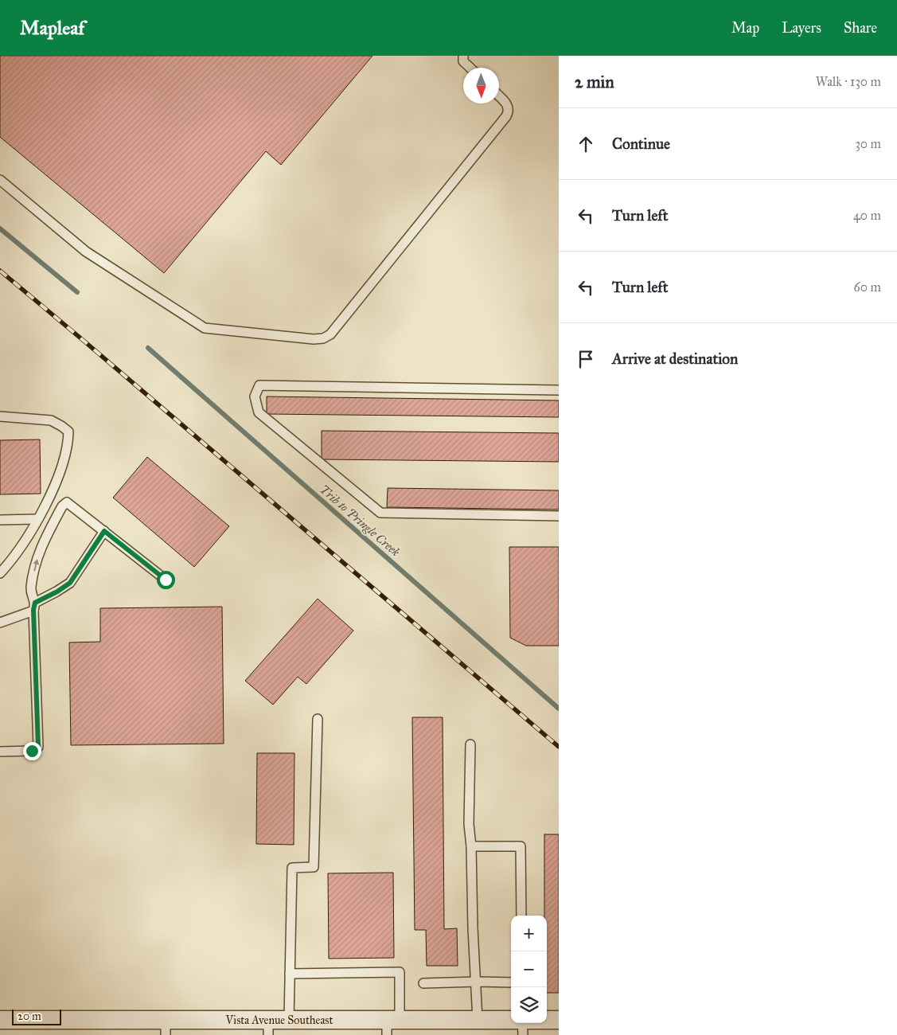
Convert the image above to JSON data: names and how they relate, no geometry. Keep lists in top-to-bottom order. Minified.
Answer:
{"streets":{"street":["Vista Avenue Southeast"]},"water":["Trib to Pringle Creek"],"scale_bar":"20 m","north":"bottom","page":{"header":"Mapleaf","nav":["Map","Layers","Share"],"heading":["2 min","Walk · 130 m"],"list":[["Continue","30 m"],["Turn left","40 m"],["Turn left","60 m"],"Arrive at destination"],"map_buttons":["+","−"],"scale":"20 m"}}
